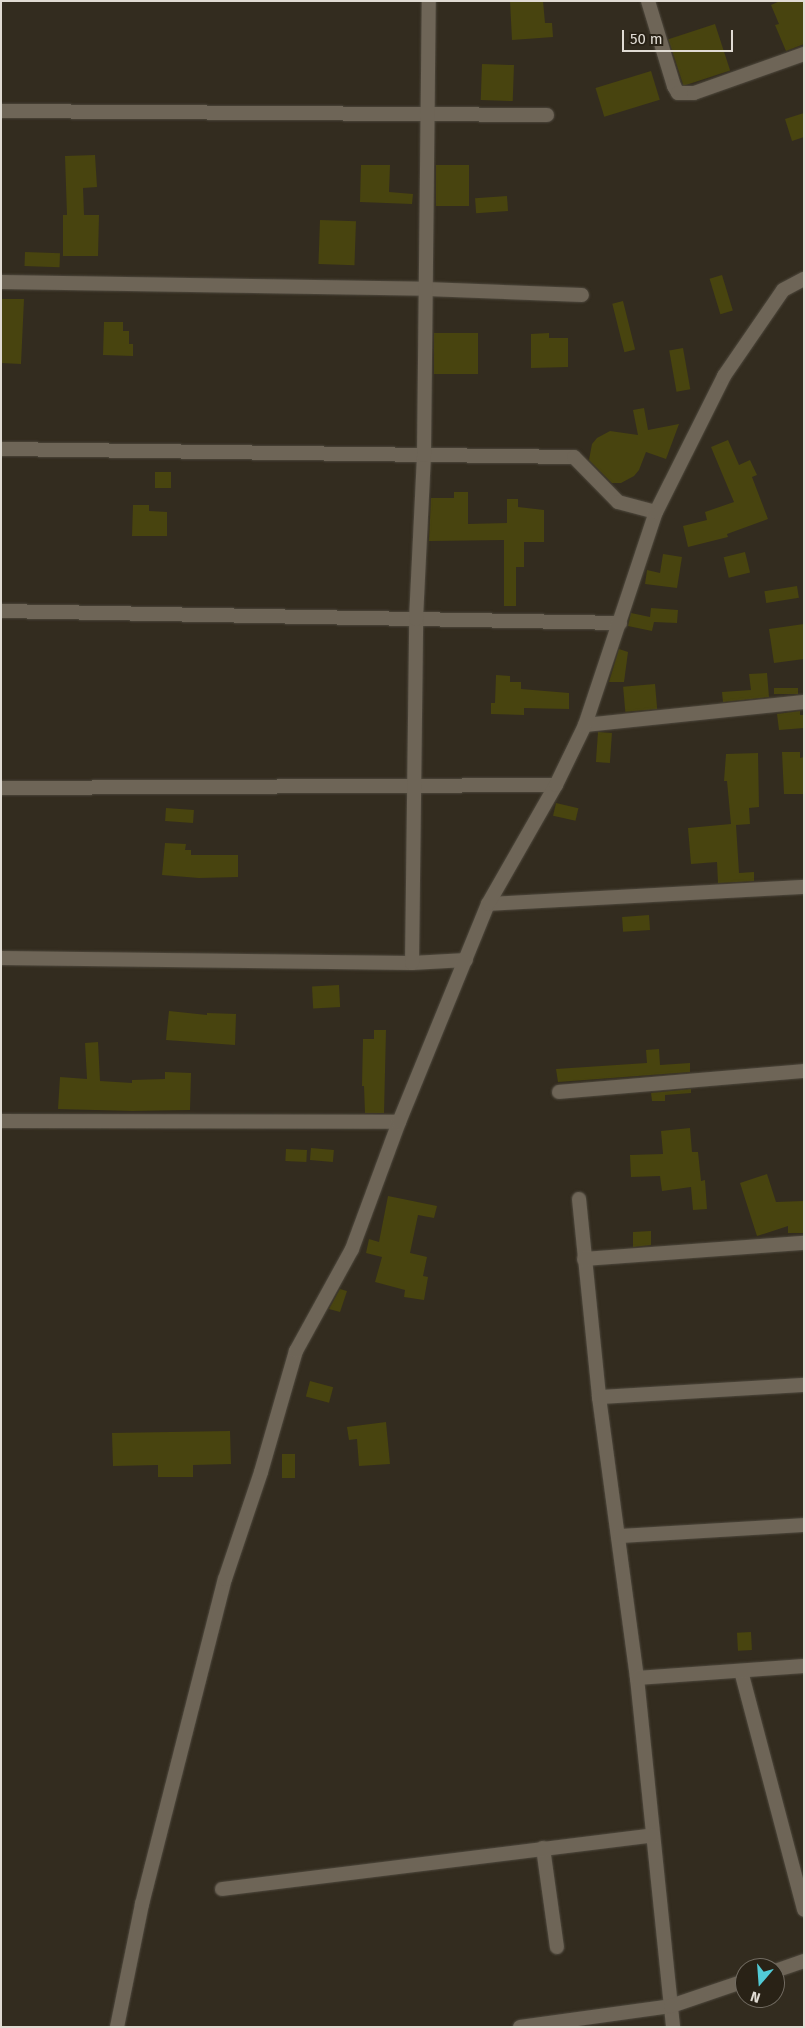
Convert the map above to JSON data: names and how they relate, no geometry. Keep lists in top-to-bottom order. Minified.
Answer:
{"scale_bar":"50 m","north":"bottom"}
